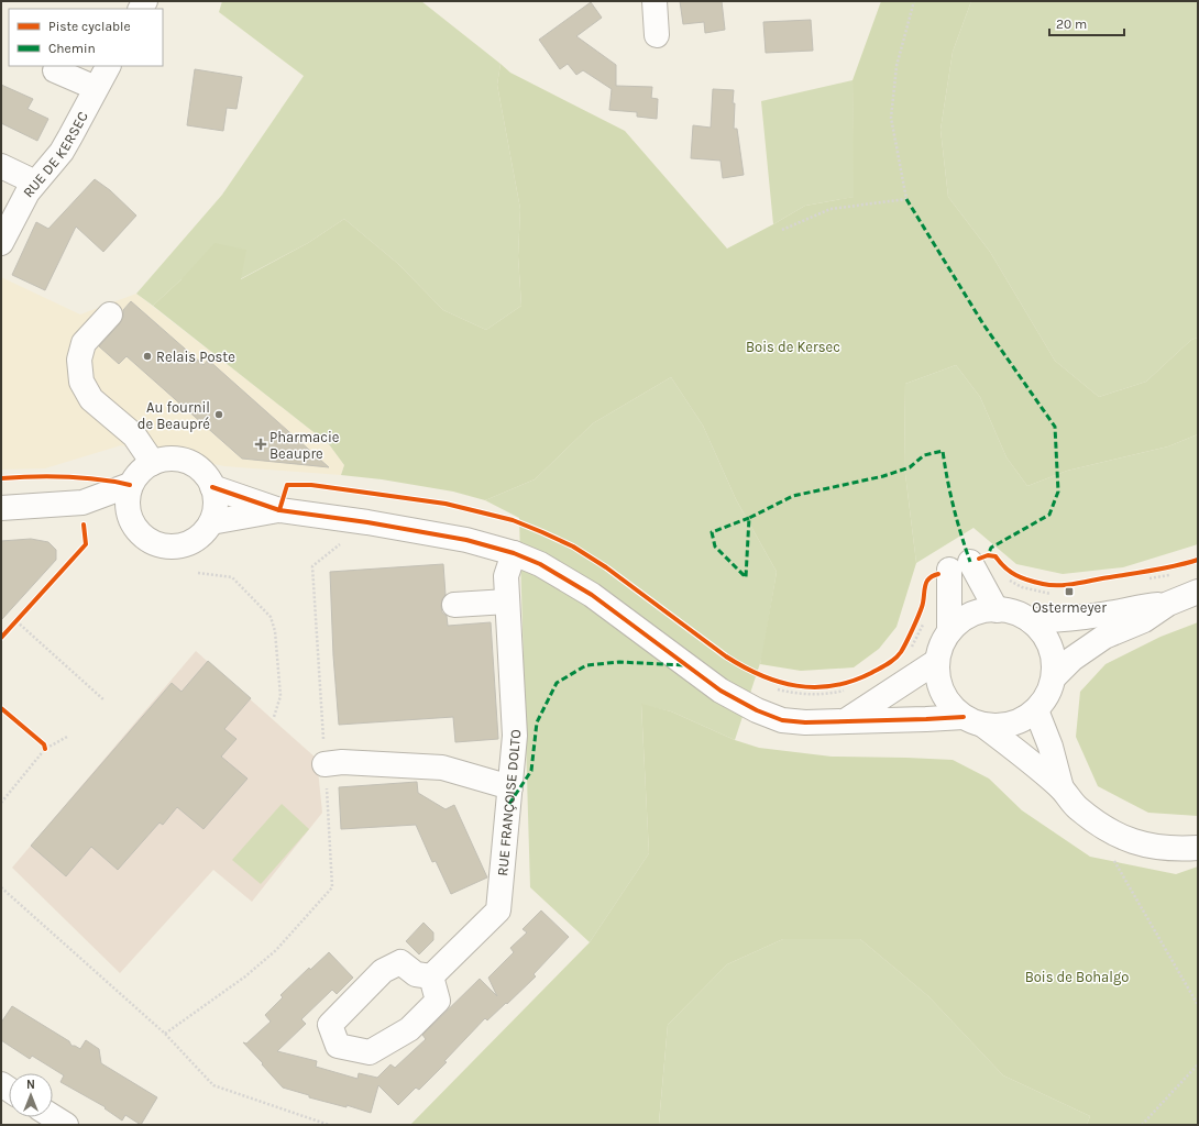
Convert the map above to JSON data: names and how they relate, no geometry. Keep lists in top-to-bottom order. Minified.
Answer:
{"streets":{"street":["RUE DE KERSEC","RUE FRANÇOISE DOLTO"]},"parks":["Bois de Kersec","Bois de Bohalgo"],"places":{"other":["Relais Poste","Au fournil de Beaupré"],"health":["Pharmacie Beaupre"],"transit":["Ostermeyer"]},"legend":["Piste cyclable","Chemin"],"scale_bar":"20 m","north":"top"}
